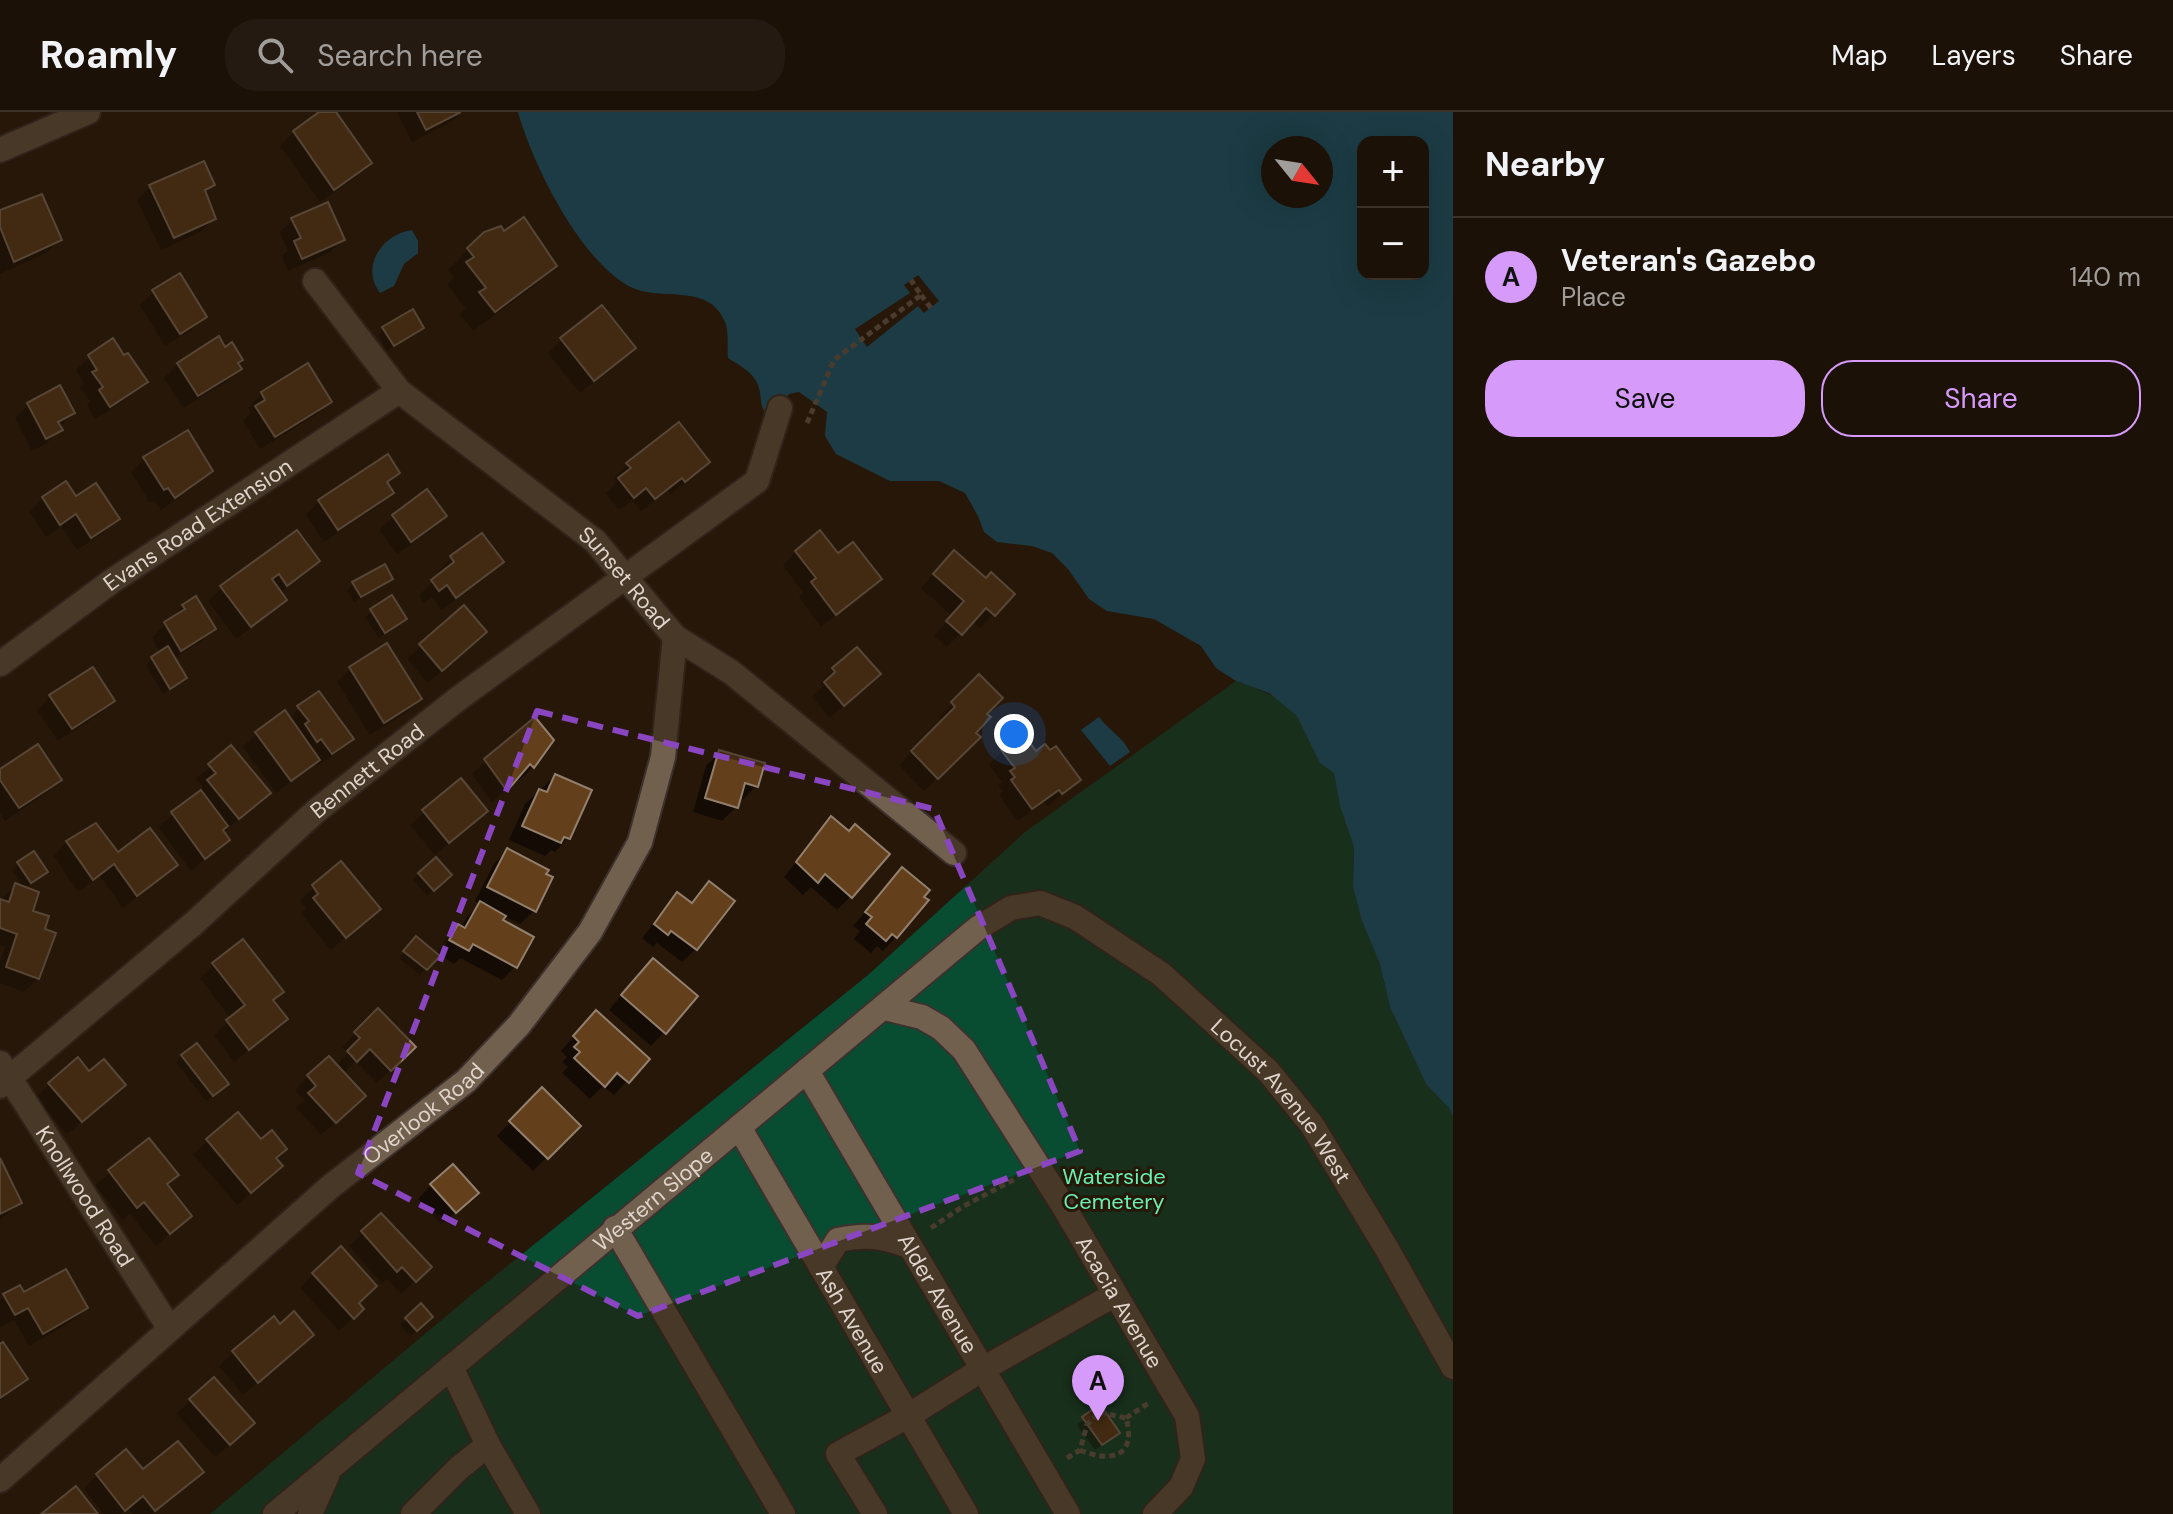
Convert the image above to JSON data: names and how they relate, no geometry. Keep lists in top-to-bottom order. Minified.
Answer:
{"streets":{"street":["Evans Road Extension","Sunset Road","Bennett Road","Locust Avenue West","Overlook Road","Knollwood Road","Western Slope","Alder Avenue","Acacia Avenue","Ash Avenue"]},"crossings":[["Evans Road Extension","Sunset Road"],["Sunset Road","Bennett Road"],["Sunset Road","Overlook Road"],["Bennett Road","Knollwood Road"],["Locust Avenue West","Western Slope"],["Overlook Road","Knollwood Road"],["Western Slope","Alder Avenue"],["Western Slope","Acacia Avenue"],["Western Slope","Ash Avenue"]],"parks":["Waterside Cemetery"],"north":"bottom right","page":{"header":"Roamly","search":"Search here","nav":["Map","Layers","Share"],"heading":"Nearby","map_buttons":["+","−"],"list":[{"mark":"A","name":"Veteran's Gazebo","note":"Place","value":"140 m"}],"buttons":["Save","Share"],"pins":"A"}}
